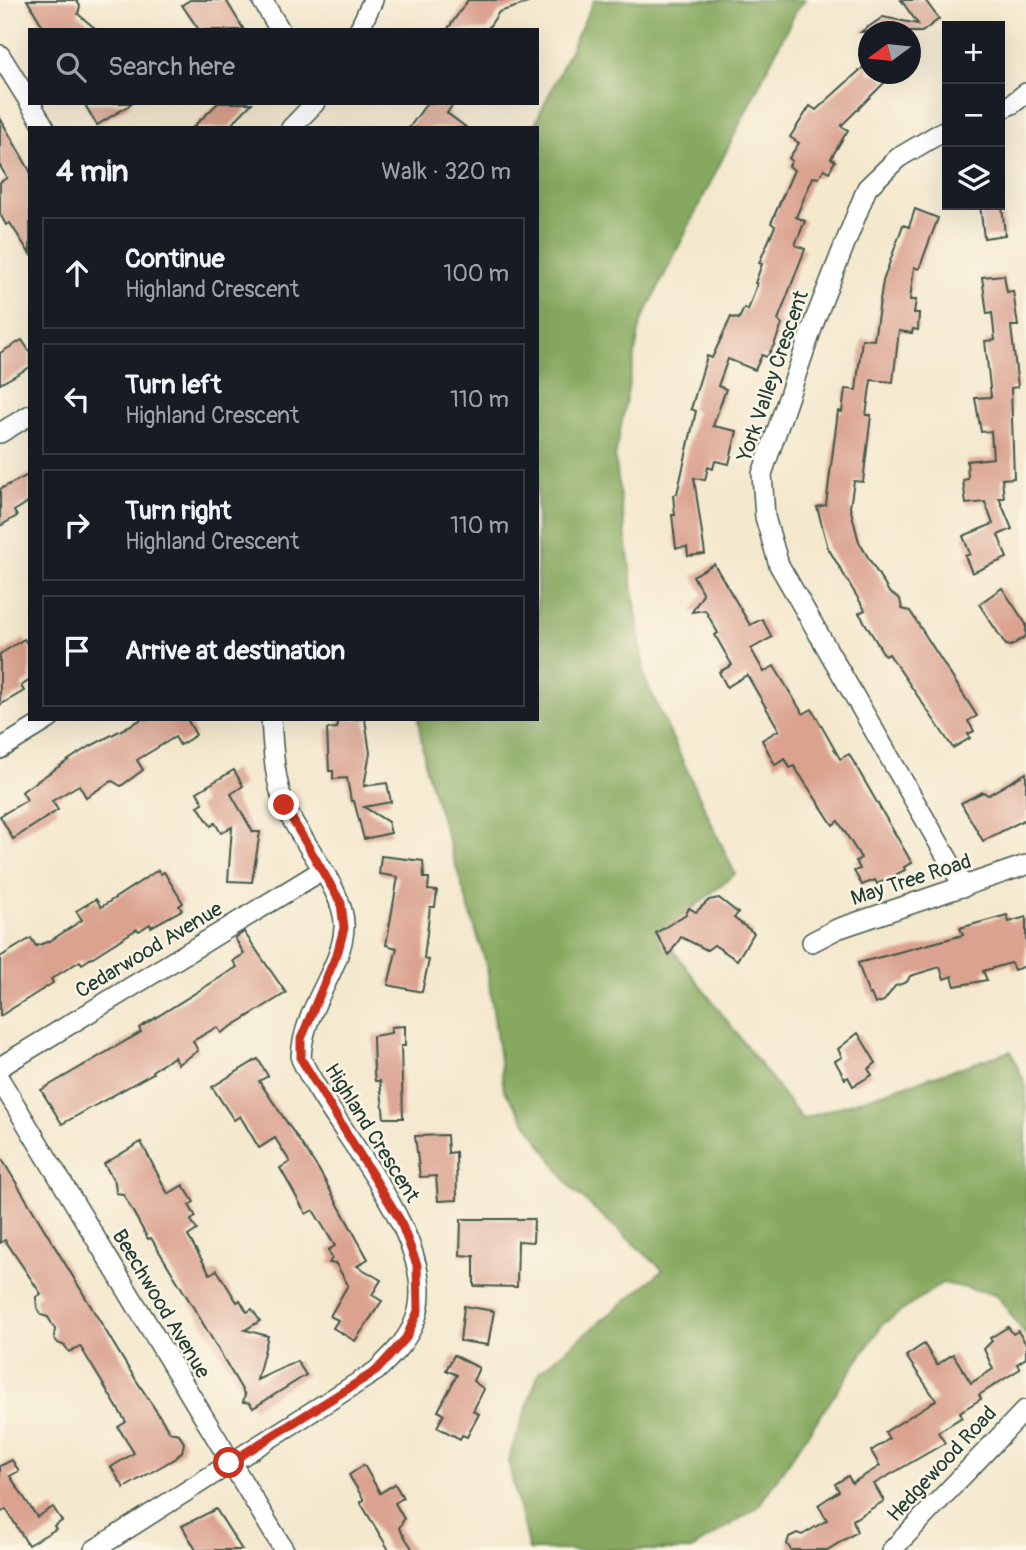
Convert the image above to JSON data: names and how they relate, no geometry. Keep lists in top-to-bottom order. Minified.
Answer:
{"streets":{"street":["York Valley Crescent","May Tree Road","Cedarwood Avenue","Highland Crescent","Beechwood Avenue","Hedgewood Road"]},"crossings":[["York Valley Crescent","May Tree Road"],["Cedarwood Avenue","Highland Crescent"],["Highland Crescent","Beechwood Avenue"]],"north":"left","page":{"map_buttons":["+","−"],"search":"Search here","heading":["4 min","Walk · 320 m"],"list":[["Continue","Highland Crescent","100 m"],["Turn left","Highland Crescent","110 m"],["Turn right","Highland Crescent","110 m"],"Arrive at destination"]}}
